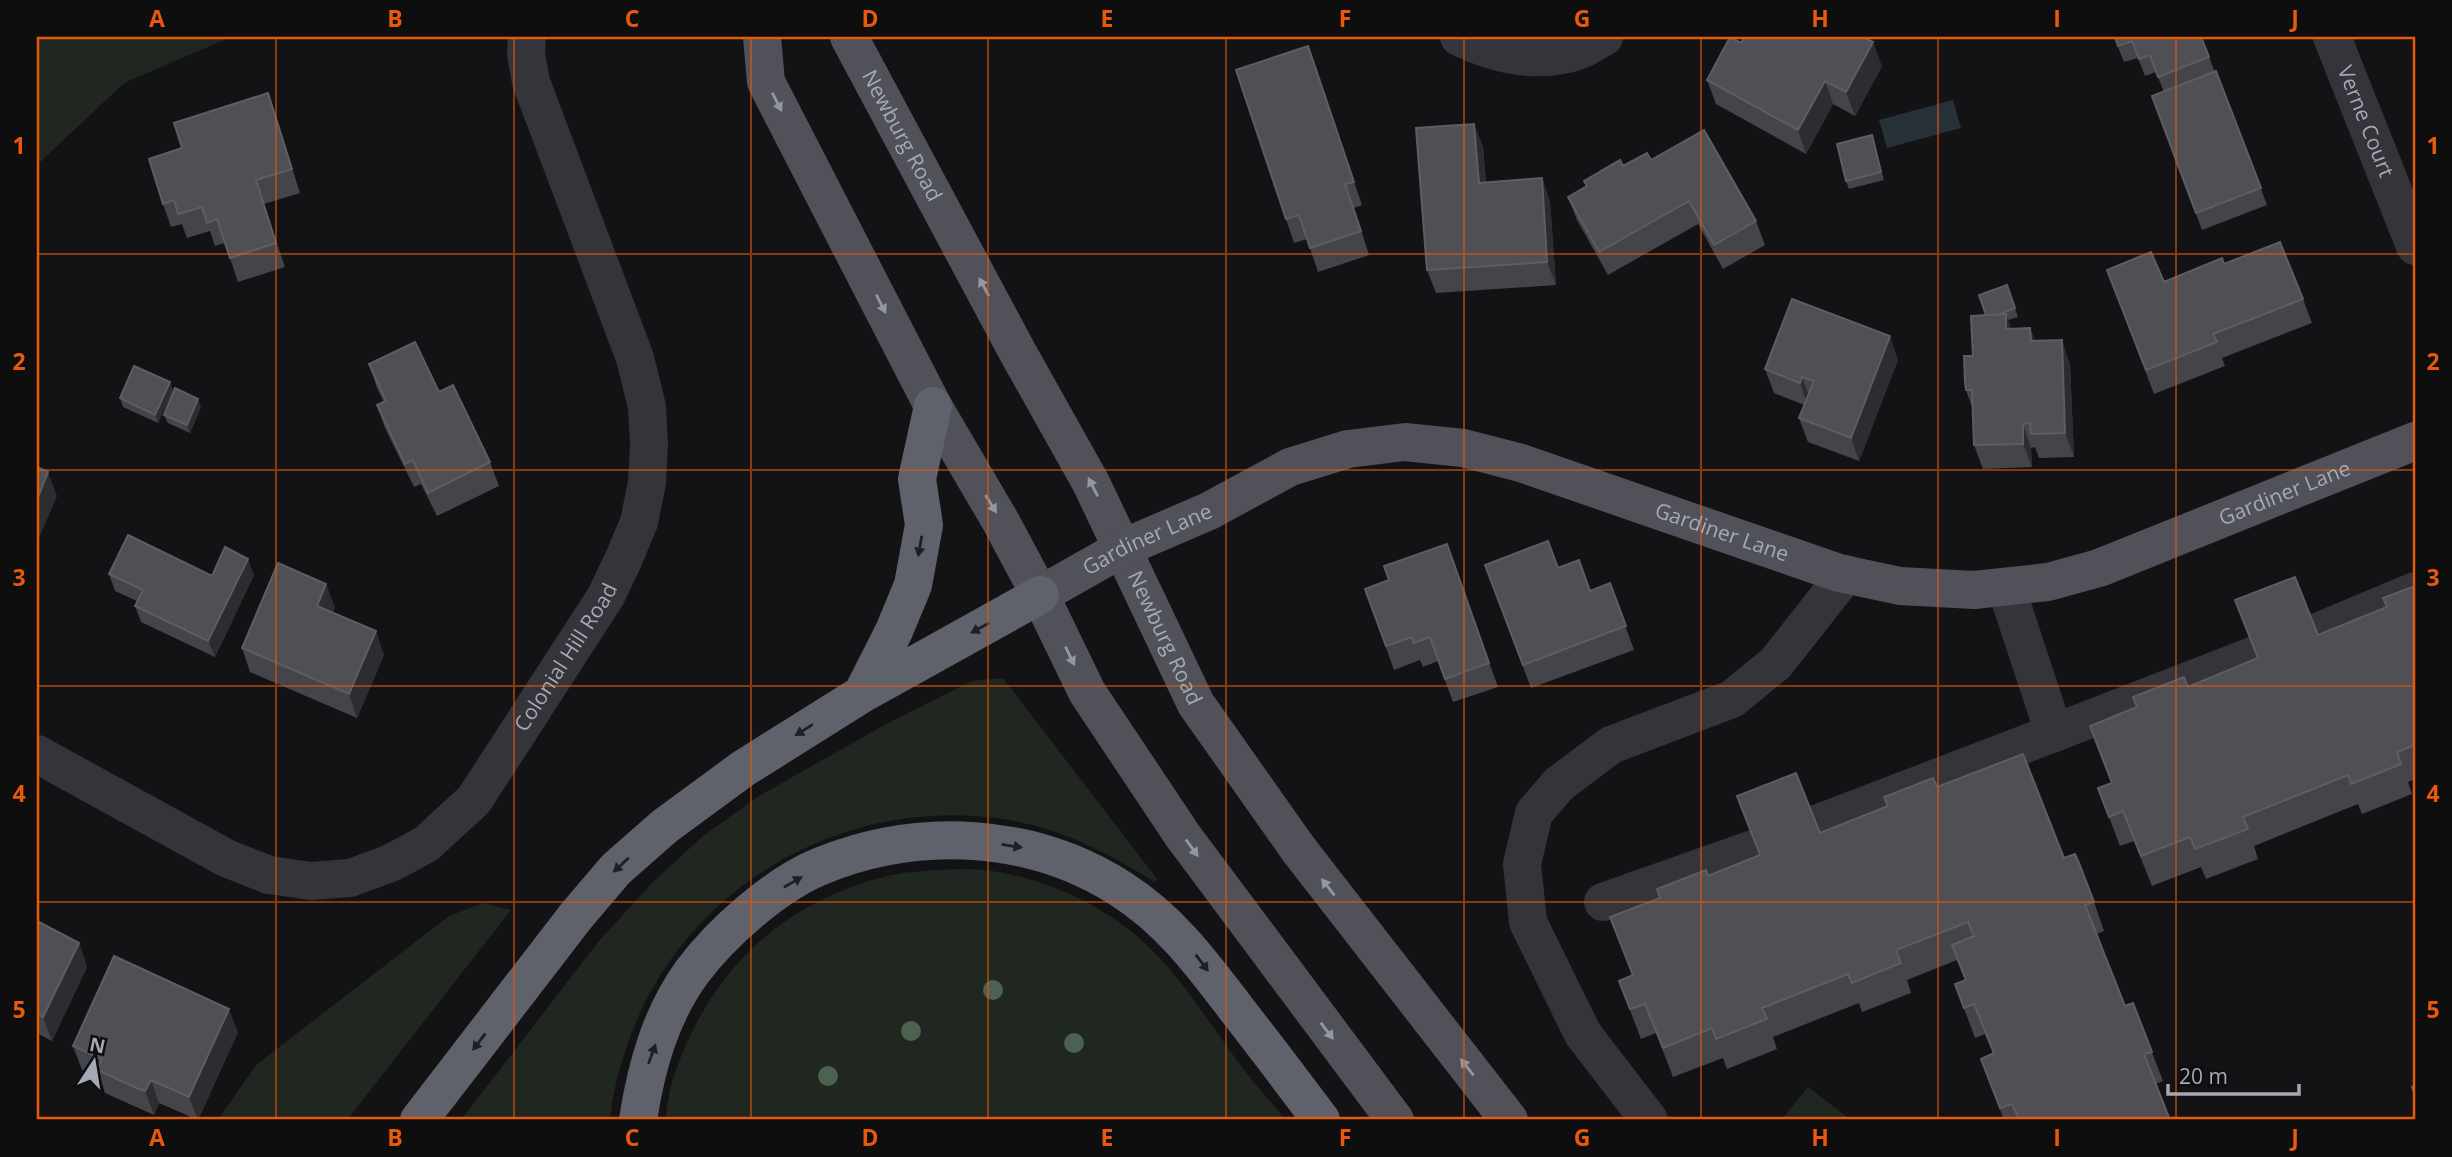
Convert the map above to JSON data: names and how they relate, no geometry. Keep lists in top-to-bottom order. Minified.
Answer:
{"streets":{"main road":["Newburg Road","Gardiner Lane"],"street":["Verne Court","Colonial Hill Road"]},"crossings":[["Newburg Road","Gardiner Lane"]],"scale_bar":"20 m","north":"top","grid":{"columns":["A","B","C","D","E","F","G","H","I","J"],"rows":["1","2","3","4","5"]}}
